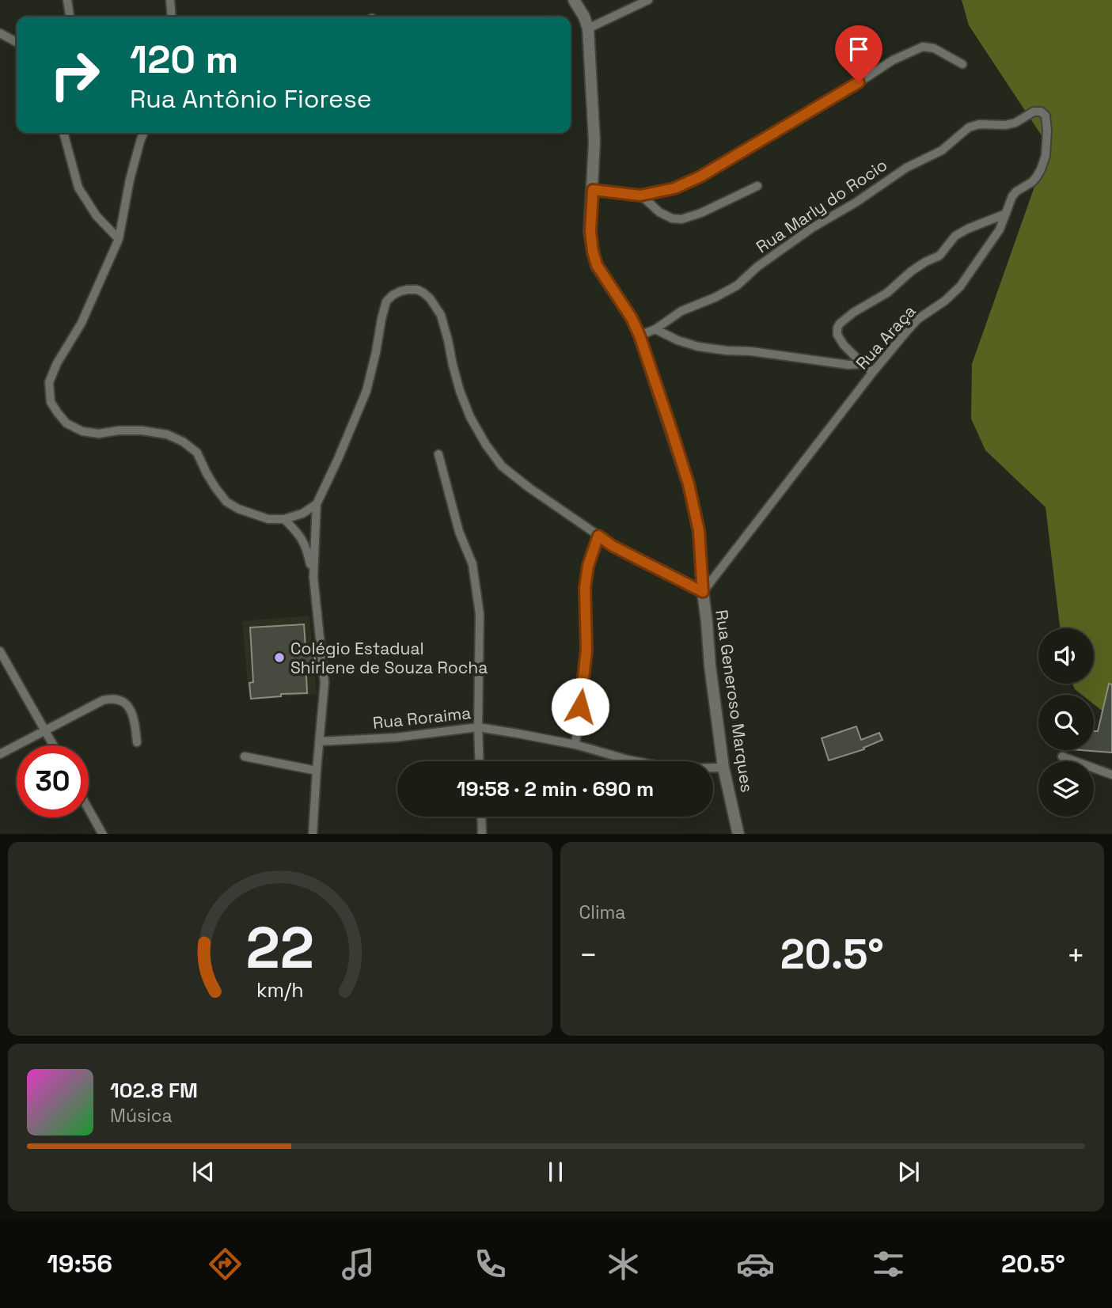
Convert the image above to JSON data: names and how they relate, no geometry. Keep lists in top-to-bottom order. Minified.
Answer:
{"streets":{"street":["Rua Marly do Rocio","Rua Araça","Rua Generoso Marques","Rua Roraima"]},"crossings":[["Rua Marly do Rocio","Rua Araça"],["Rua Marly do Rocio","Rua Generoso Marques"],["Rua Araça","Rua Generoso Marques"],["Rua Generoso Marques","Rua Roraima"]],"places":["Colégio Estadual Shirlene de Souza Rocha"],"page":{"turn":["120 m","Rua Antônio Fiorese"],"limit":"30","trip":"19:58 · 2 min · 690 m","tile":"Clima","heat":["−","20.5°","+"],"song":["102.8 FM","Música"],"tabs":["19:56","20.5°"],"gauge":["22","km/h"]}}
